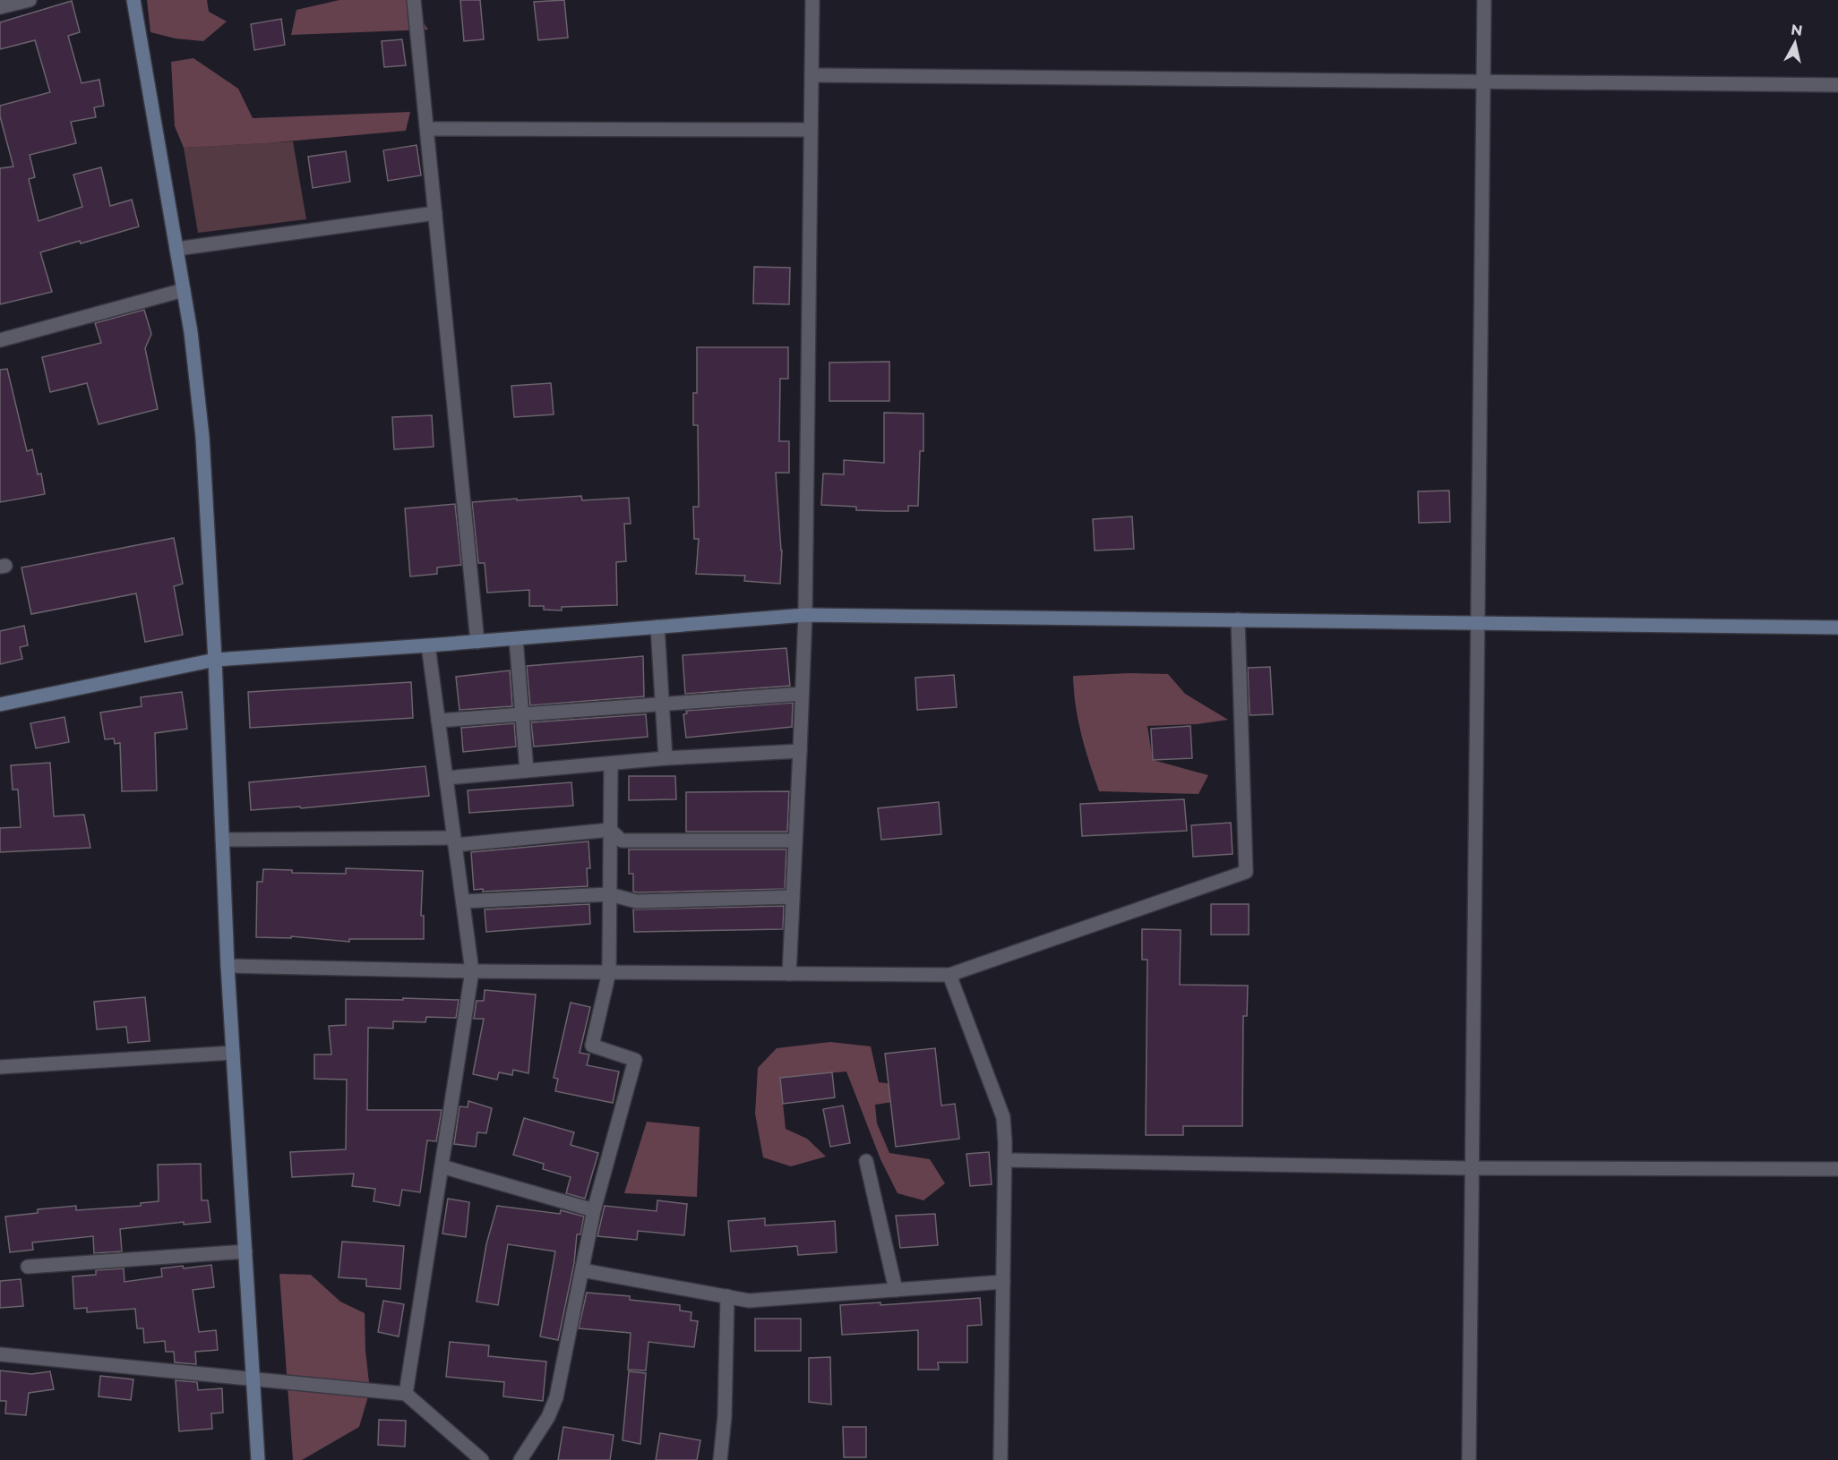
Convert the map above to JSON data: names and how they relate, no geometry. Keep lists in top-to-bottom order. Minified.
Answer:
{"north":"top"}
